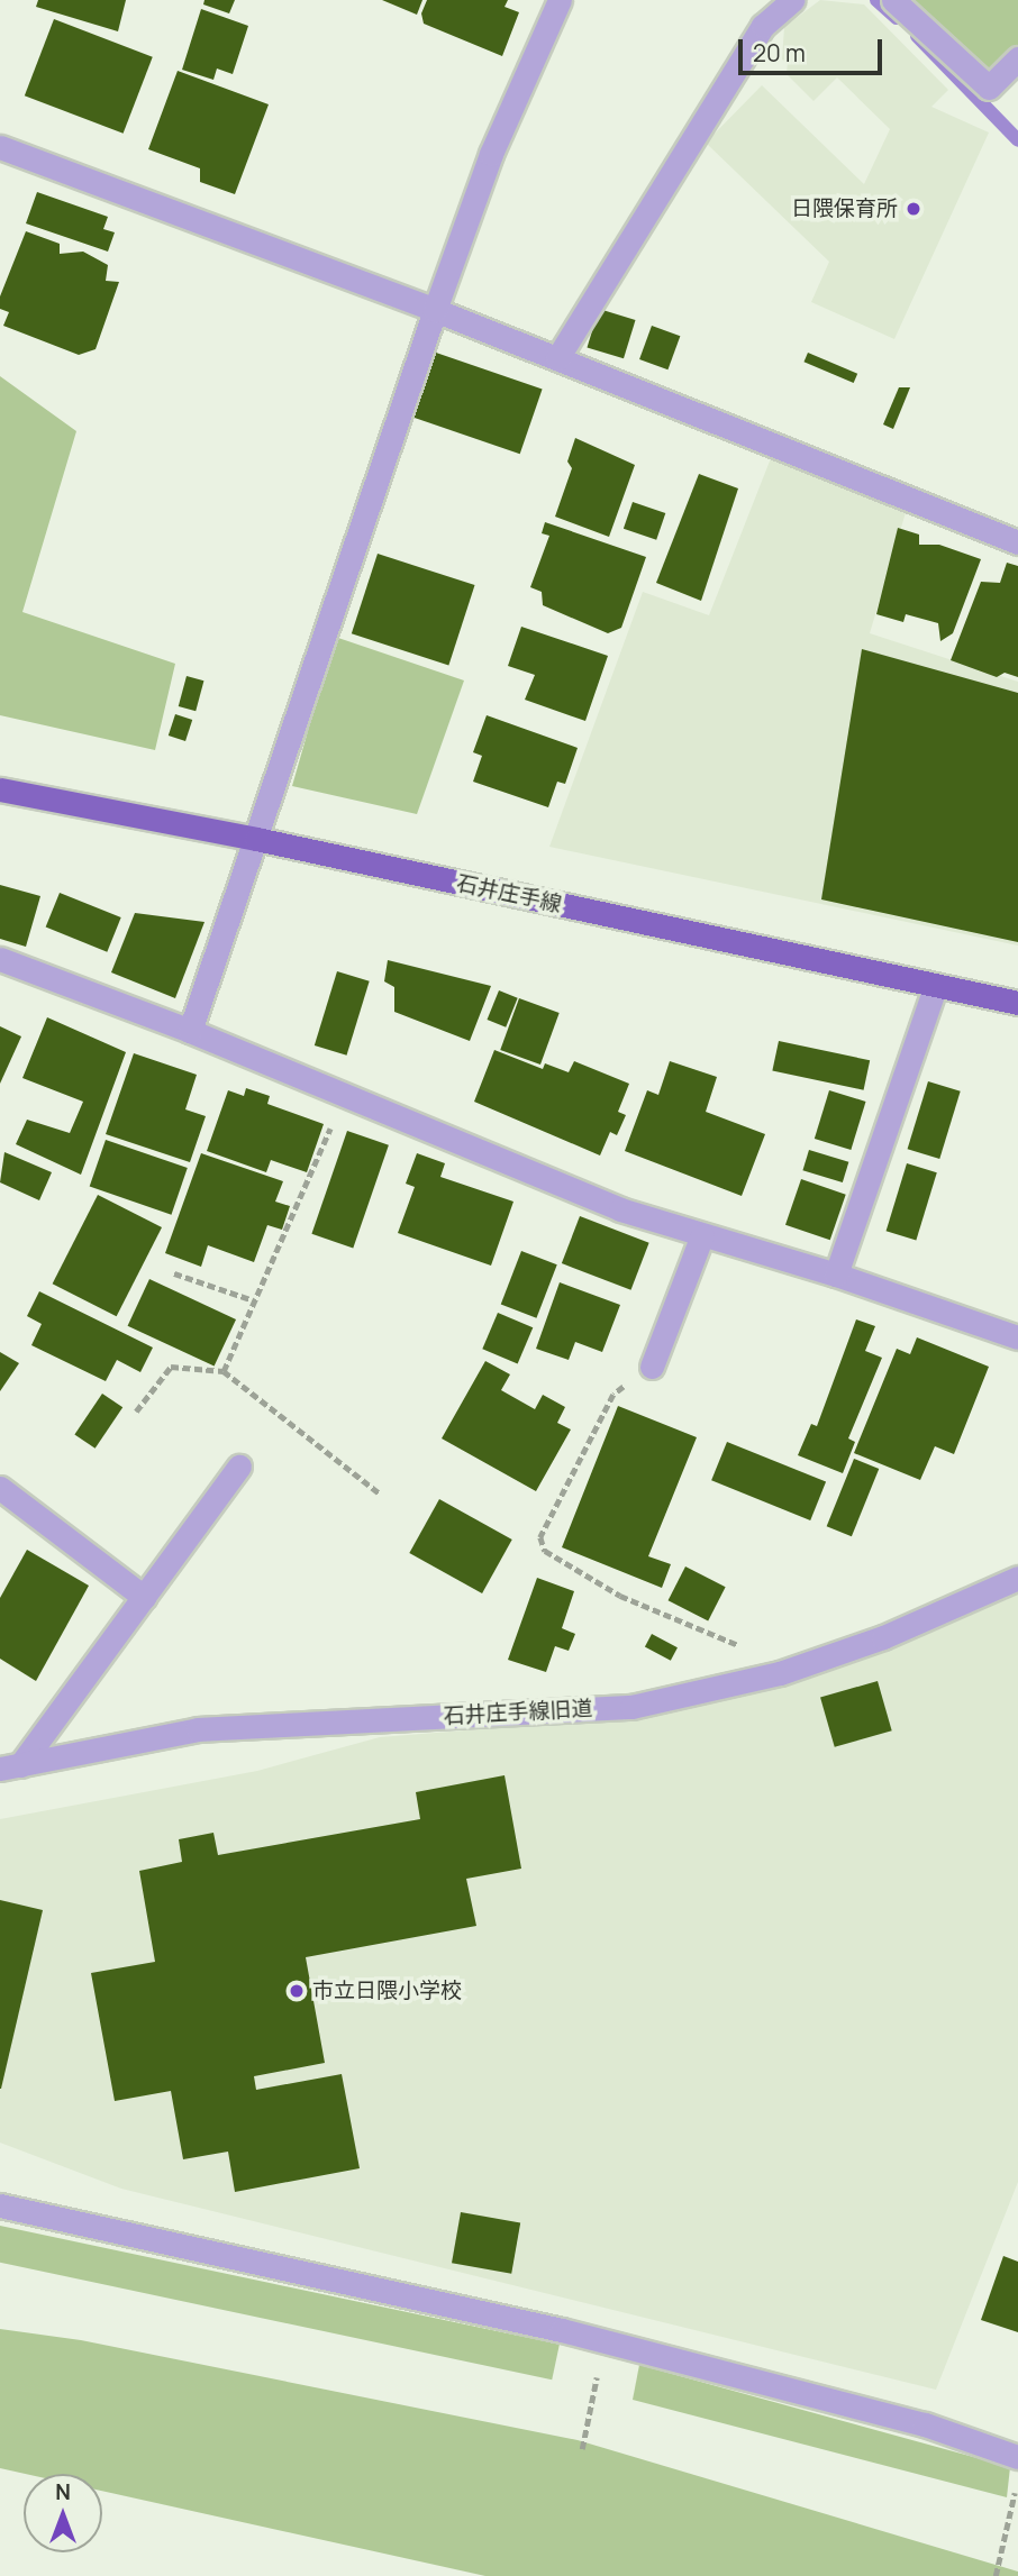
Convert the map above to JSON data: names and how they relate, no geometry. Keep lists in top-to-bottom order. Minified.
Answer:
{"streets":{"main road":["石井庄手線"],"street":["石井庄手線旧道"]},"places":["日隈保育所","市立日隈小学校"],"scale_bar":"20 m","north":"top"}
